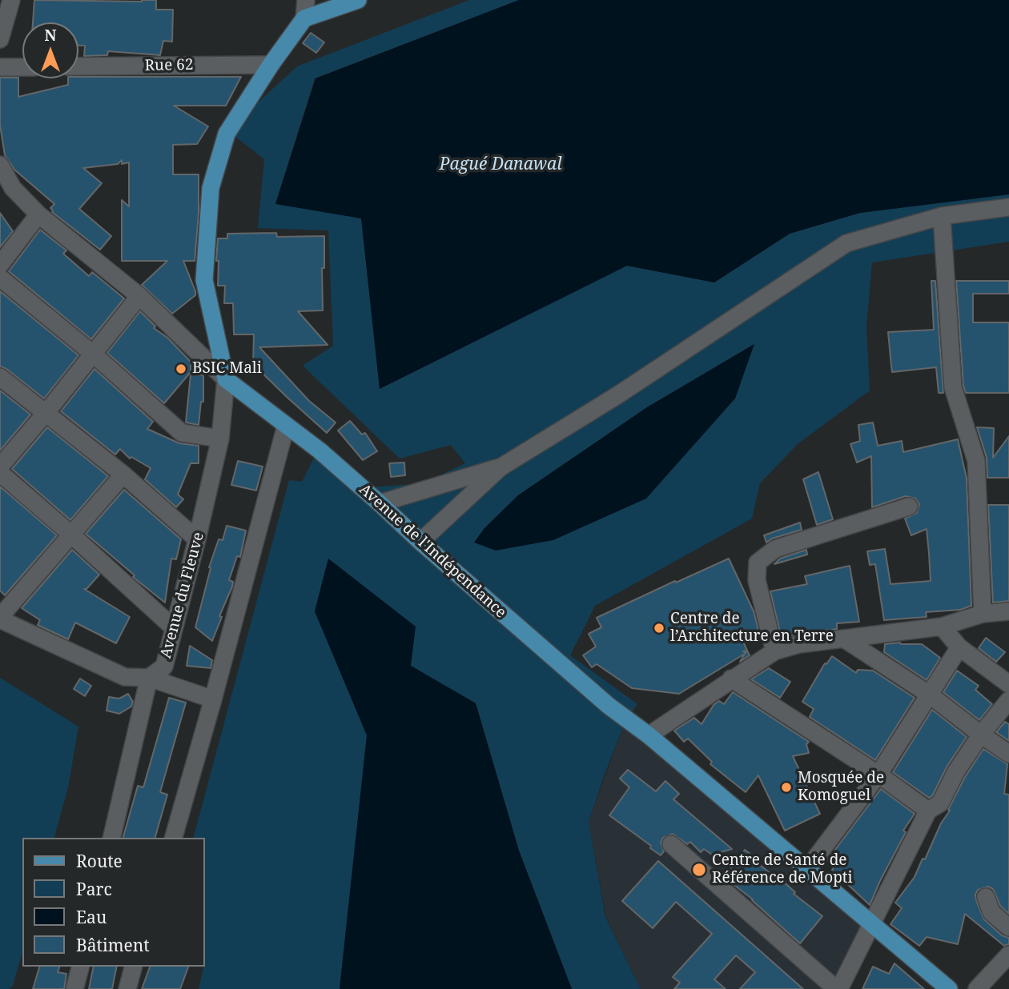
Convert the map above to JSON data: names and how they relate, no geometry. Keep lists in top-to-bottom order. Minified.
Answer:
{"streets":{"main road":["Avenue de l'Indépendance"],"street":["Rue 62","Avenue du Fleuve"]},"crossings":[["Avenue de l'Indépendance","Avenue du Fleuve"]],"water":["Pagué Danawal"],"places":["BSIC Mali","Centre de l’Architecture en Terre","Mosquée de Komoguel","Centre de Santé de Référence de Mopti"],"legend":["Route","Parc","Eau","Bâtiment"],"north":"top"}
